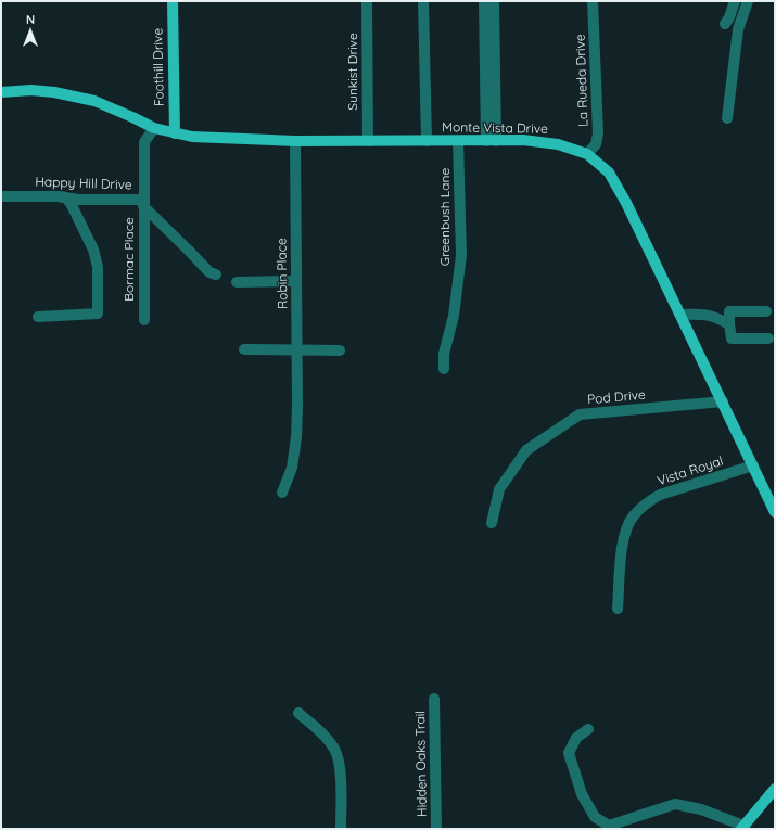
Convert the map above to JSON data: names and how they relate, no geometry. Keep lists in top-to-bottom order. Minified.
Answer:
{"streets":{"main road":["Foothill Drive","Monte Vista Drive"],"street":["Sunkist Drive","La Rueda Drive","Happy Hill Drive","Greenbush Lane","Bormac Place","Robin Place","Pod Drive","Vista Royal","Hidden Oaks Trail"]},"crossings":[["Foothill Drive","Monte Vista Drive"],["Sunkist Drive","Monte Vista Drive"],["La Rueda Drive","Monte Vista Drive"],["Monte Vista Drive","Happy Hill Drive"],["Monte Vista Drive","Greenbush Lane"],["Monte Vista Drive","Robin Place"],["Monte Vista Drive","Pod Drive"],["Monte Vista Drive","Vista Royal"],["Happy Hill Drive","Bormac Place"]],"north":"top"}
